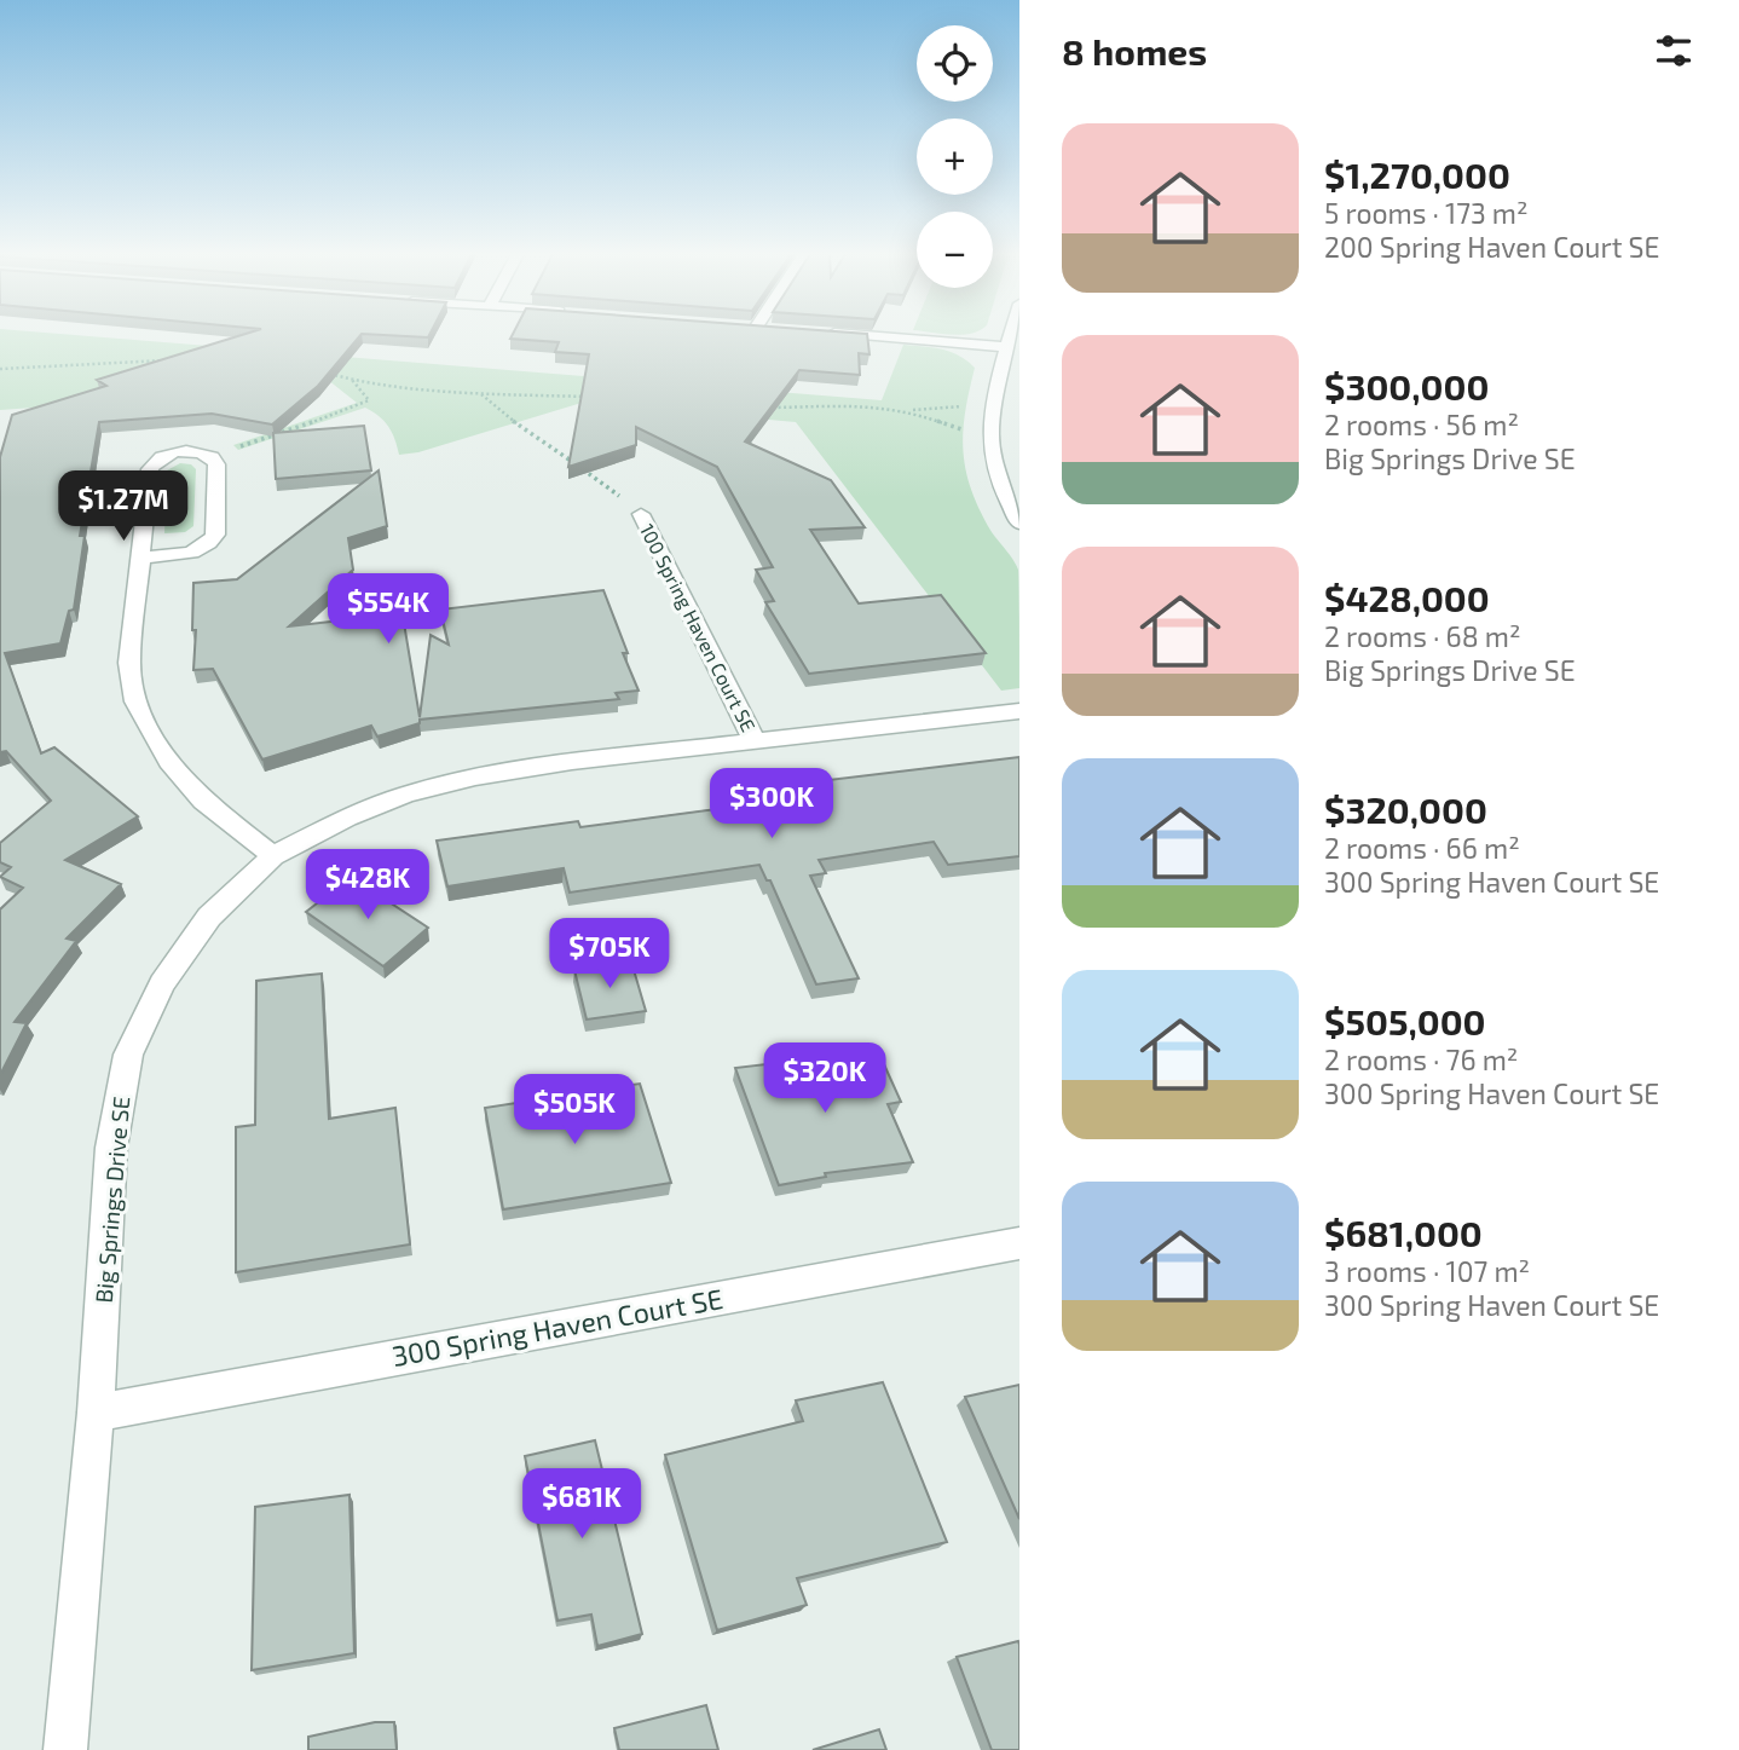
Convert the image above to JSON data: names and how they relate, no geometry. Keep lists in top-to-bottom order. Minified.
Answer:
{"streets":{"street":["100 Spring Haven Court SE","Big Springs Drive SE","300 Spring Haven Court SE"]},"crossings":[["100 Spring Haven Court SE","Big Springs Drive SE"],["Big Springs Drive SE","300 Spring Haven Court SE"]],"page":{"heading":"8 homes","map_buttons":["+","−"],"list":[{"name":"$1,270,000","note":"5 rooms · 173 m² · 200 Spring Haven Court SE"},{"name":"$300,000","note":"2 rooms · 56 m² · Big Springs Drive SE"},{"name":"$428,000","note":"2 rooms · 68 m² · Big Springs Drive SE"},{"name":"$320,000","note":"2 rooms · 66 m² · 300 Spring Haven Court SE"},{"name":"$505,000","note":"2 rooms · 76 m² · 300 Spring Haven Court SE"},{"name":"$681,000","note":"3 rooms · 107 m² · 300 Spring Haven Court SE"}],"price":["$1.27M","$554K","$300K","$428K","$705K","$320K","$505K","$681K"]}}
